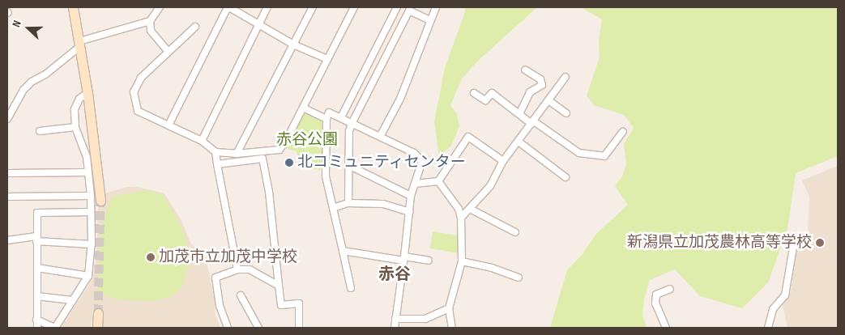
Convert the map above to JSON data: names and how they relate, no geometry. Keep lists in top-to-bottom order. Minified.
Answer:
{"districts":["赤谷"],"parks":["赤谷公園"],"places":["北コミュニティセンター","新潟県立加茂農林高等学校","加茂市立加茂中学校"],"north":"left"}
